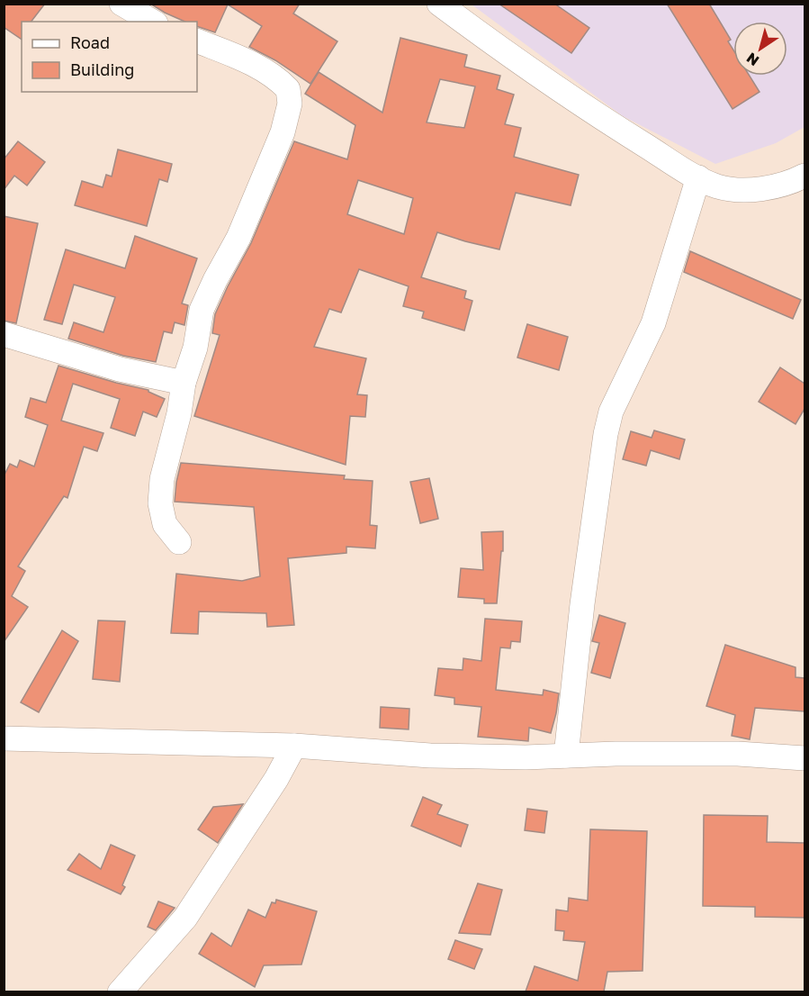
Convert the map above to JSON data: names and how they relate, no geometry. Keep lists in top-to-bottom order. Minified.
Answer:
{"legend":["Road","Building"],"north":"bottom left"}
